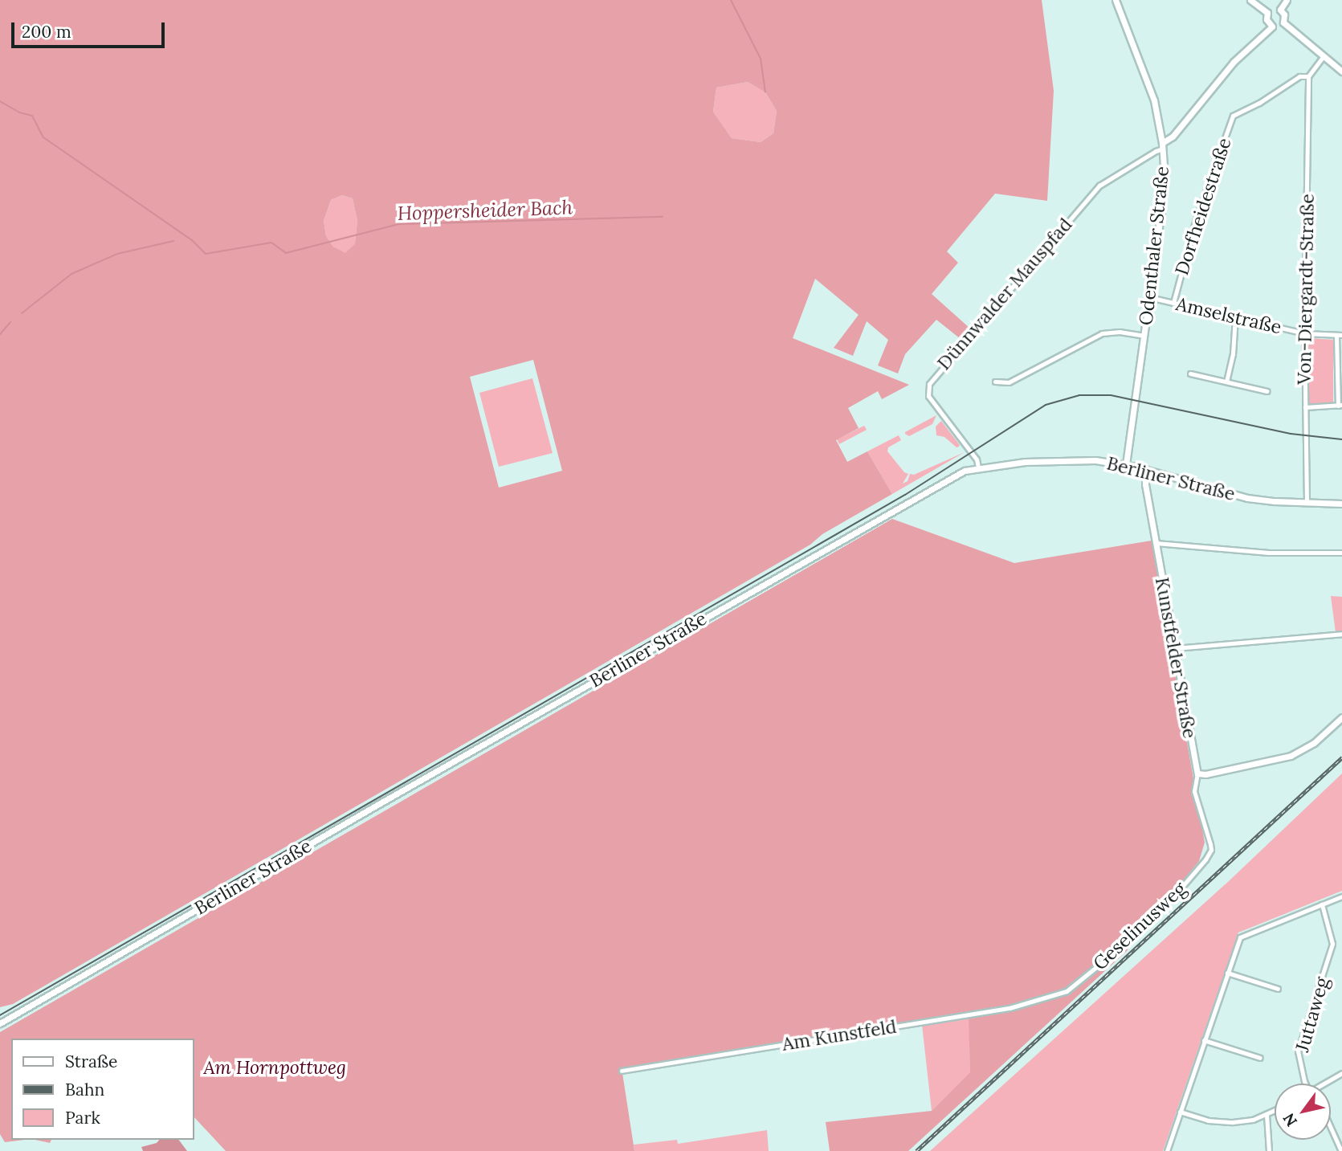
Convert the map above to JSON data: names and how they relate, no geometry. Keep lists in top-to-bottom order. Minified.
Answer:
{"streets":{"main road":["Odenthaler Straße","Dünnwalder Mauspfad","Berliner Straße","Kunstfelder Straße"],"street":["Dorfheidestraße","Von-Diergardt-Straße","Amselstraße","Geselinusweg","Juttaweg","Am Kunstfeld"]},"crossings":[["Dorfheidestraße","Von-Diergardt-Straße"],["Dorfheidestraße","Amselstraße"],["Odenthaler Straße","Dünnwalder Mauspfad"],["Odenthaler Straße","Amselstraße"],["Odenthaler Straße","Berliner Straße"],["Von-Diergardt-Straße","Amselstraße"],["Von-Diergardt-Straße","Berliner Straße"],["Dünnwalder Mauspfad","Berliner Straße"],["Berliner Straße","Kunstfelder Straße"],["Kunstfelder Straße","Geselinusweg"],["Geselinusweg","Am Kunstfeld"]],"water":["Hoppersheider Bach"],"parks":["Am Hornpottweg"],"legend":["Straße","Bahn","Park"],"scale_bar":"200 m","north":"bottom left"}
